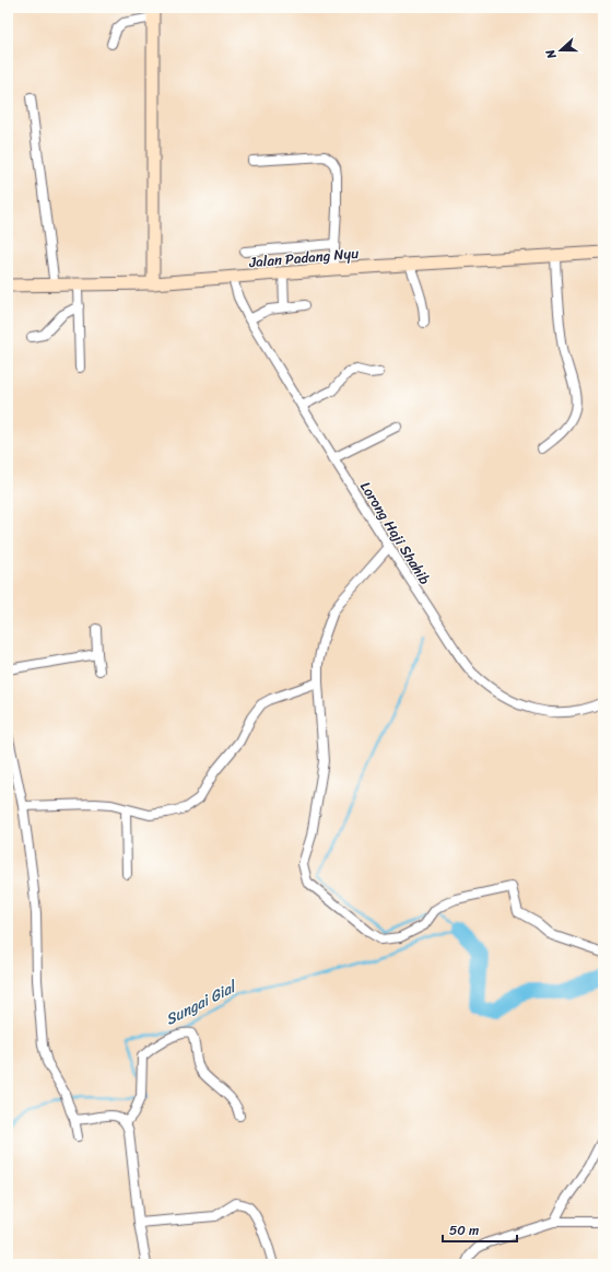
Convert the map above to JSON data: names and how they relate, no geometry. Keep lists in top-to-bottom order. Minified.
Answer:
{"streets":{"street":["Jalan Padang Nyu","Lorong Haji Shahib"]},"crossings":[["Jalan Padang Nyu","Lorong Haji Shahib"]],"water":["Sungai Gial"],"scale_bar":"50 m","north":"left"}
